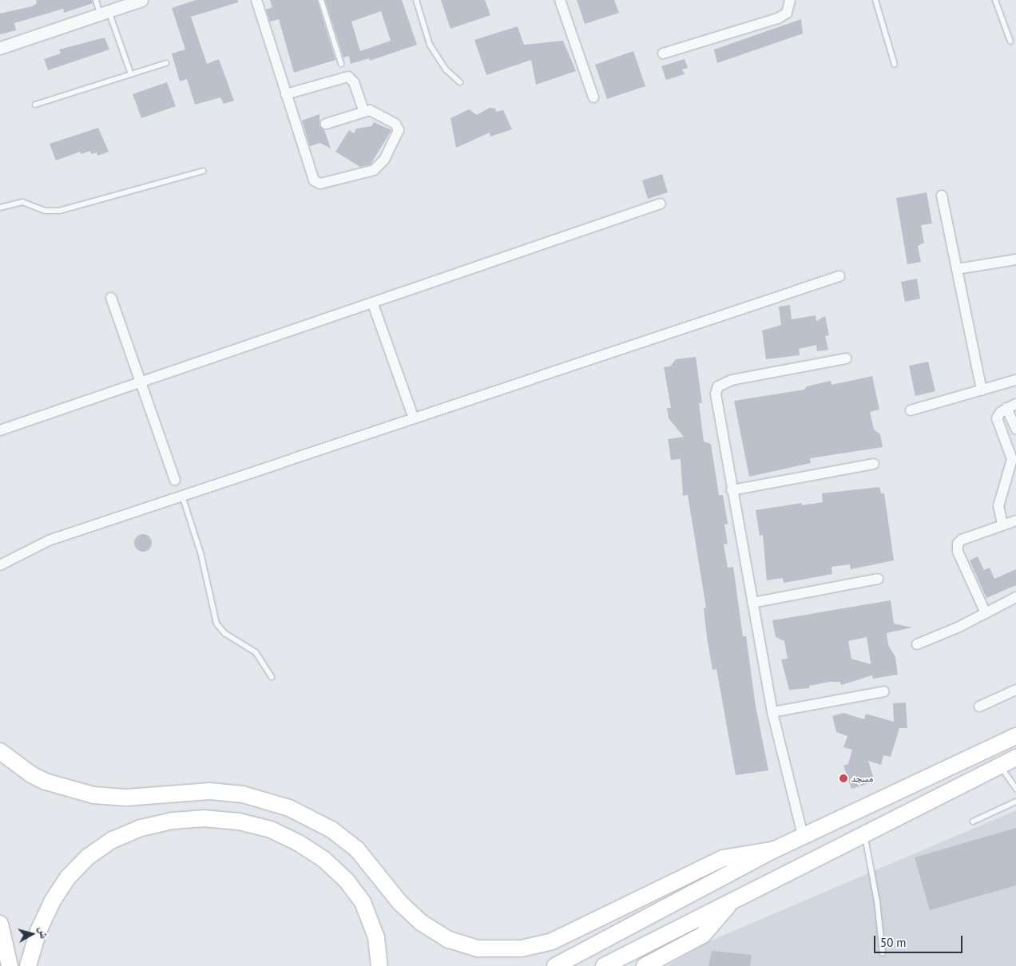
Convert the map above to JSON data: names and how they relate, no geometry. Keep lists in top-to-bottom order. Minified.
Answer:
{"places":["مسجد"],"scale_bar":"50 m","north":"right"}
